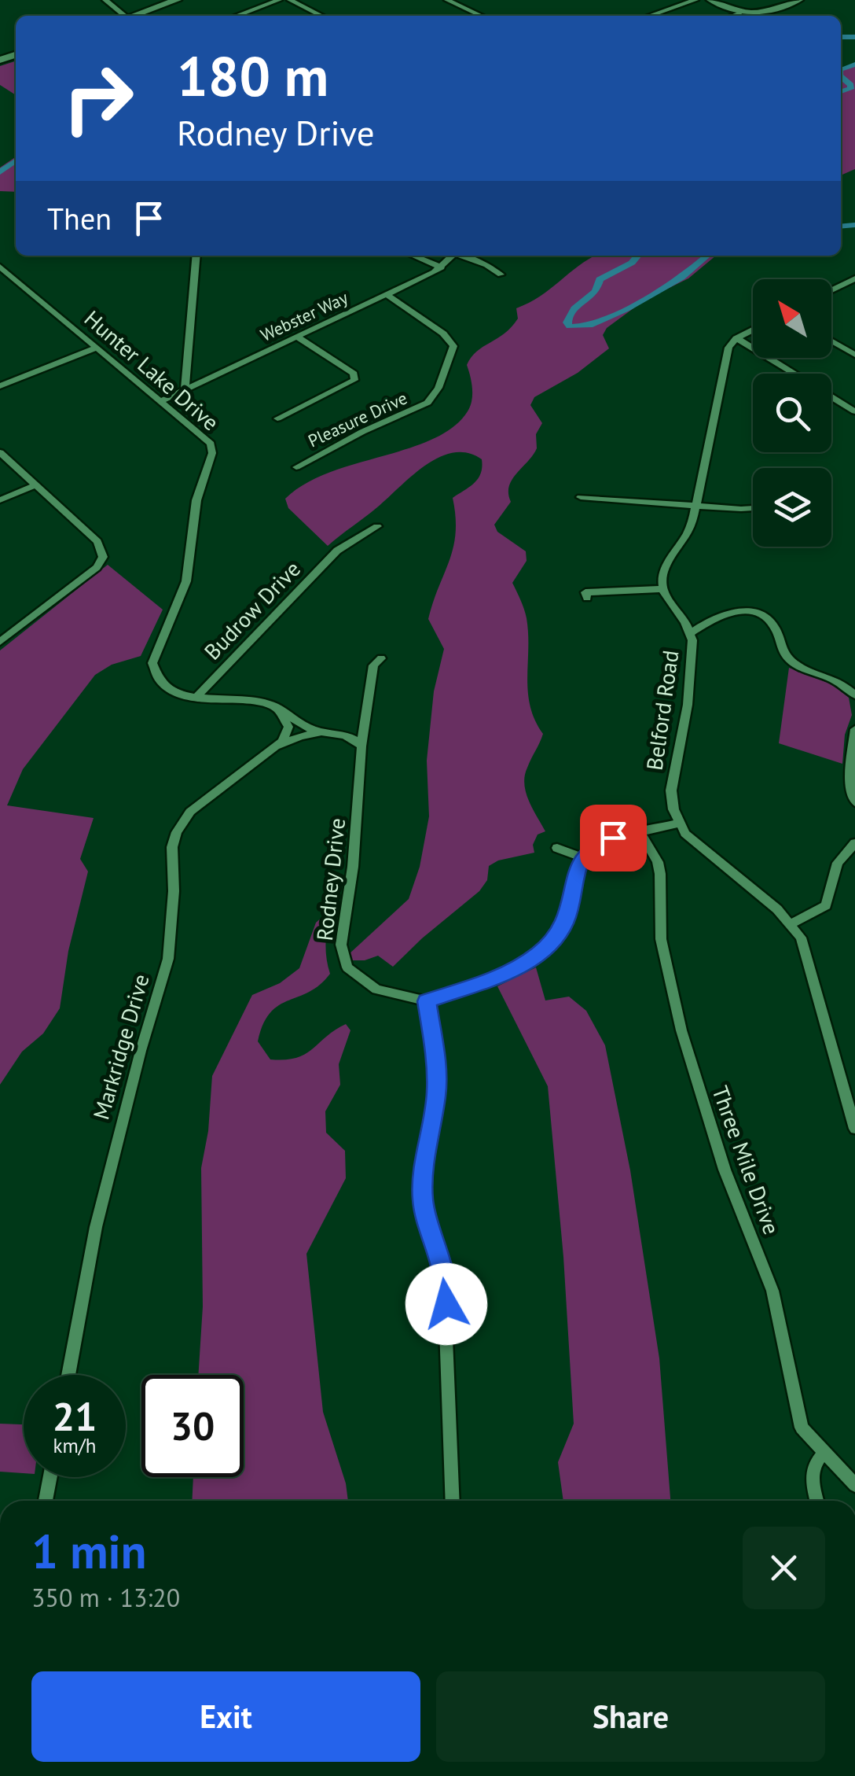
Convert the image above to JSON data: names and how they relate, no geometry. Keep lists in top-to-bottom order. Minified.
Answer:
{"streets":{"street":["Webster Way","Hunter Lake Drive","Pleasure Drive","Budrow Drive","Belford Road","Rodney Drive","Markridge Drive","Three Mile Drive"]},"crossings":[["Webster Way","Hunter Lake Drive"],["Webster Way","Pleasure Drive"],["Hunter Lake Drive","Budrow Drive"],["Hunter Lake Drive","Rodney Drive"],["Hunter Lake Drive","Markridge Drive"]],"north":"top left","page":{"turn":["180 m","Rodney Drive"],"then":"Then","speed":"21 km/h","limit":"30","heading":["1 min","350 m · 13:20"],"buttons":["Exit","Share"]}}
